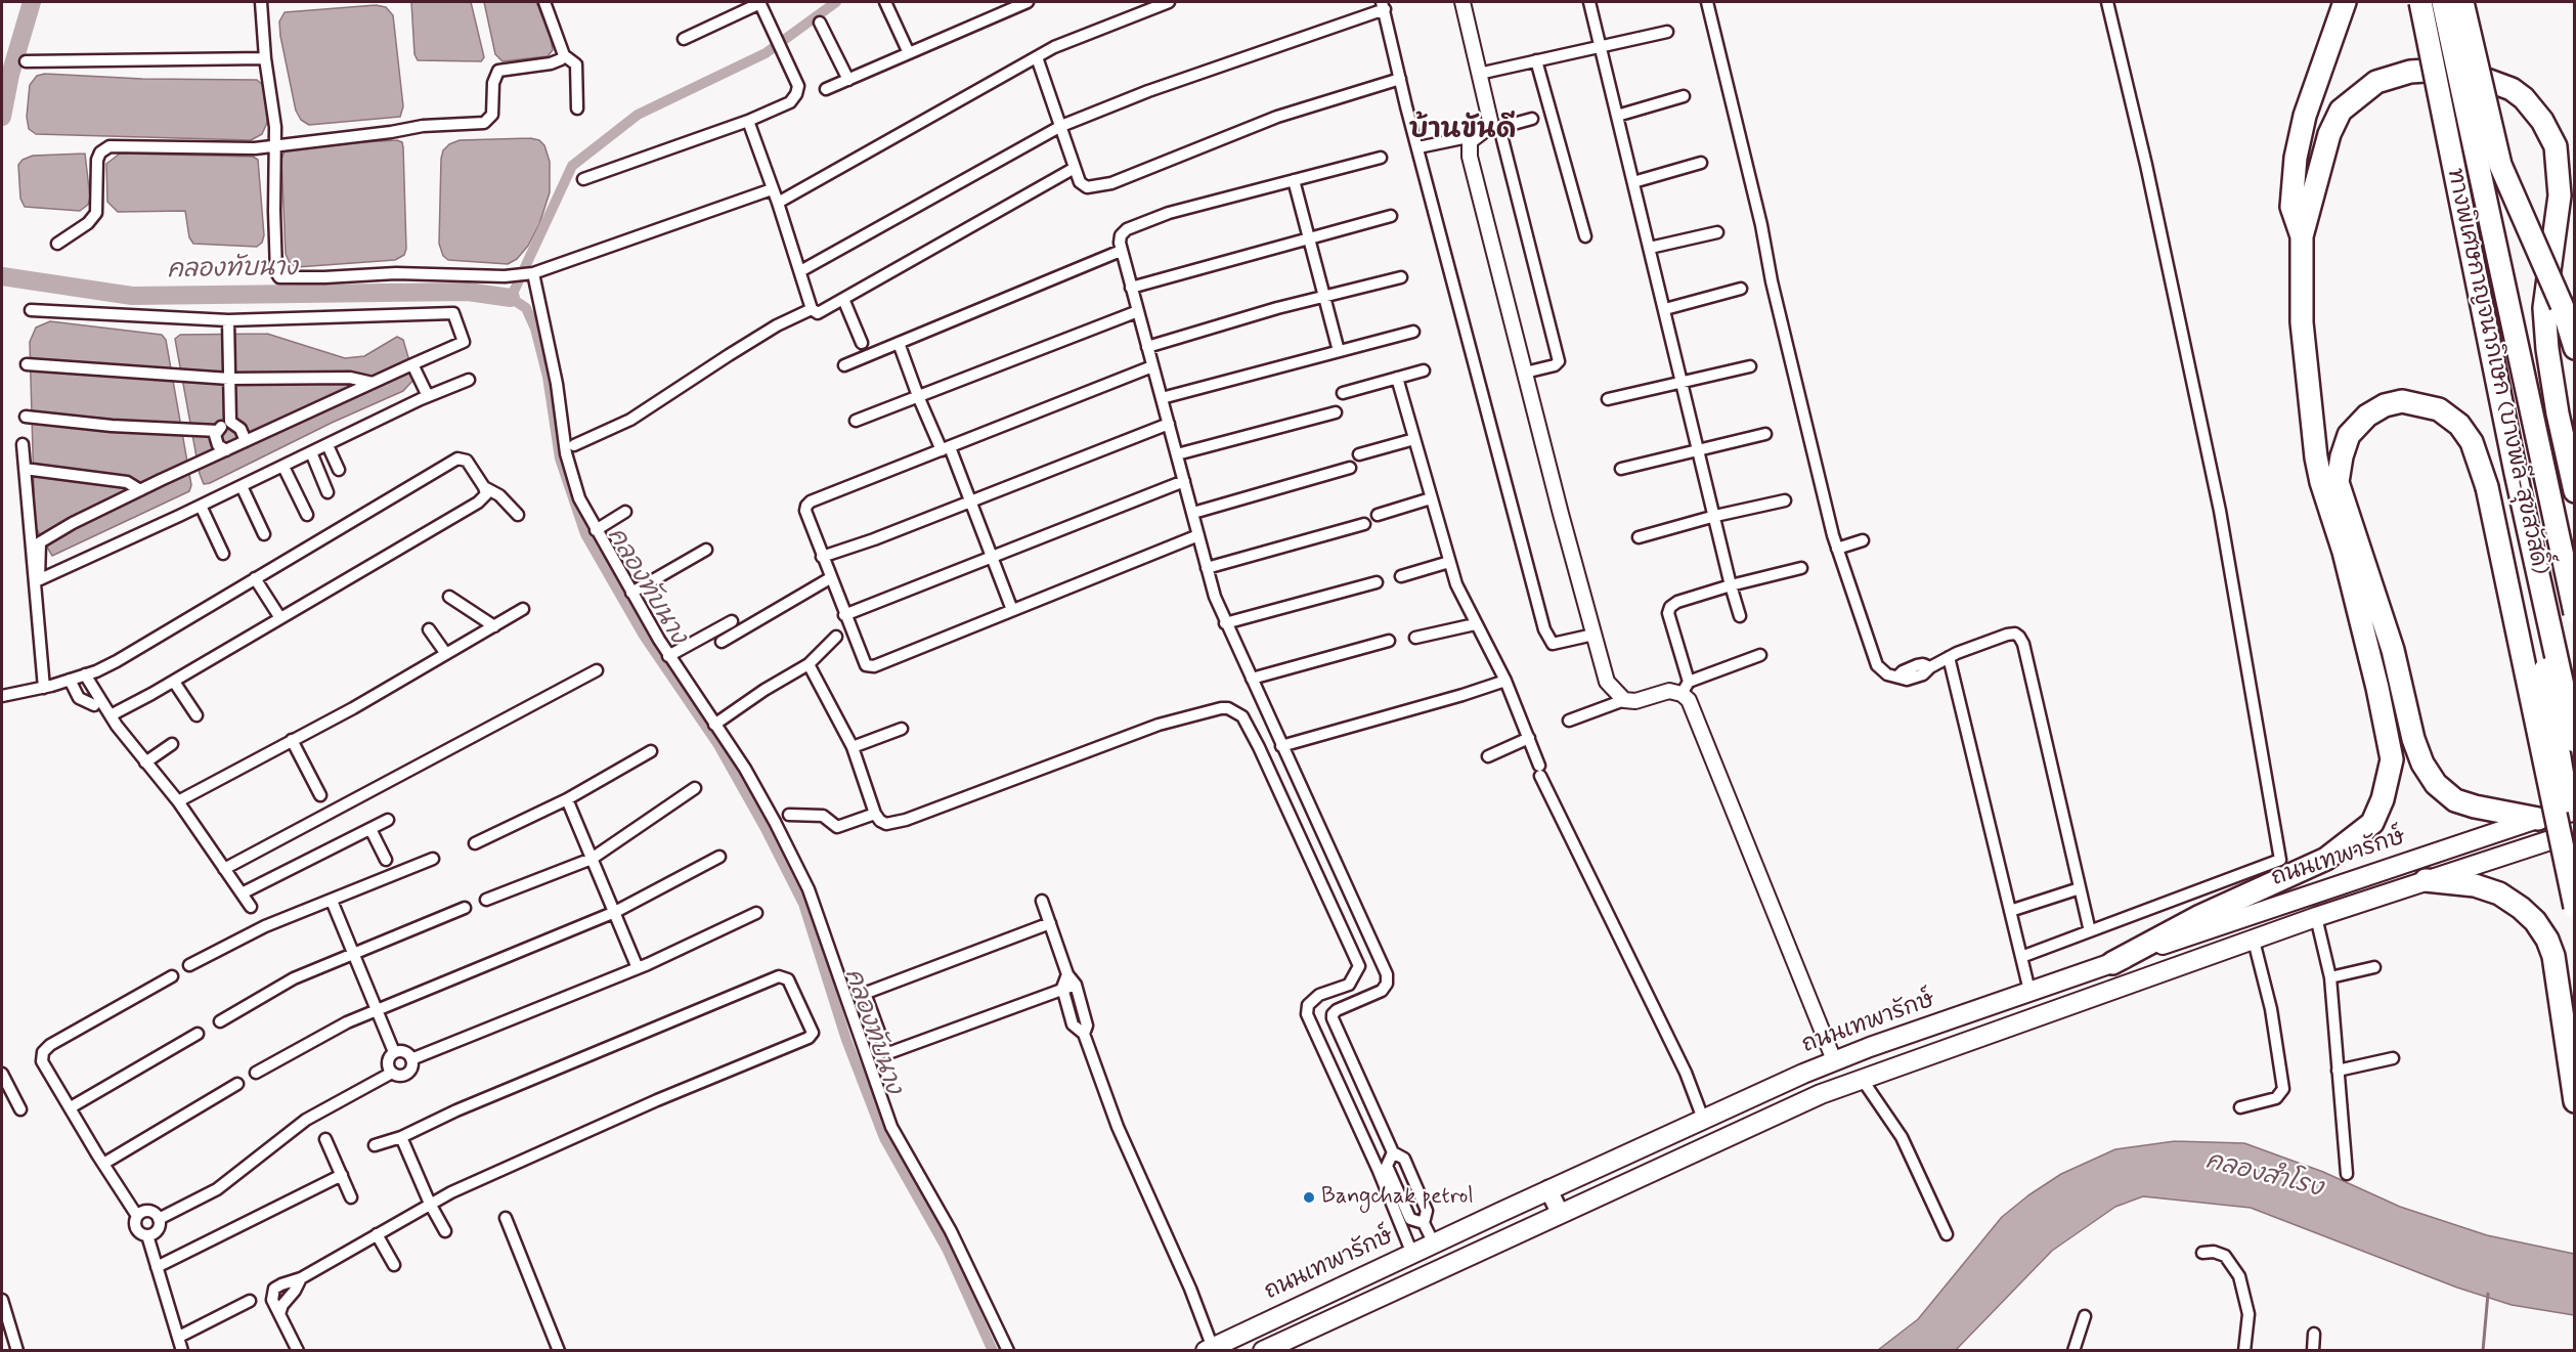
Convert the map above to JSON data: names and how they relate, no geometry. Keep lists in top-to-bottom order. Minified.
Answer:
{"streets":{"highway":["ทางพิเศษกาญจนาภิเษก (บางพลี-สุขสวัสดิ์)"],"main road":["ถนนเทพารักษ์"]},"districts":["บ้านขันดี"],"water":["คลองทับนาง","คลองสำโรง"],"places":["Bangchak petrol"]}
